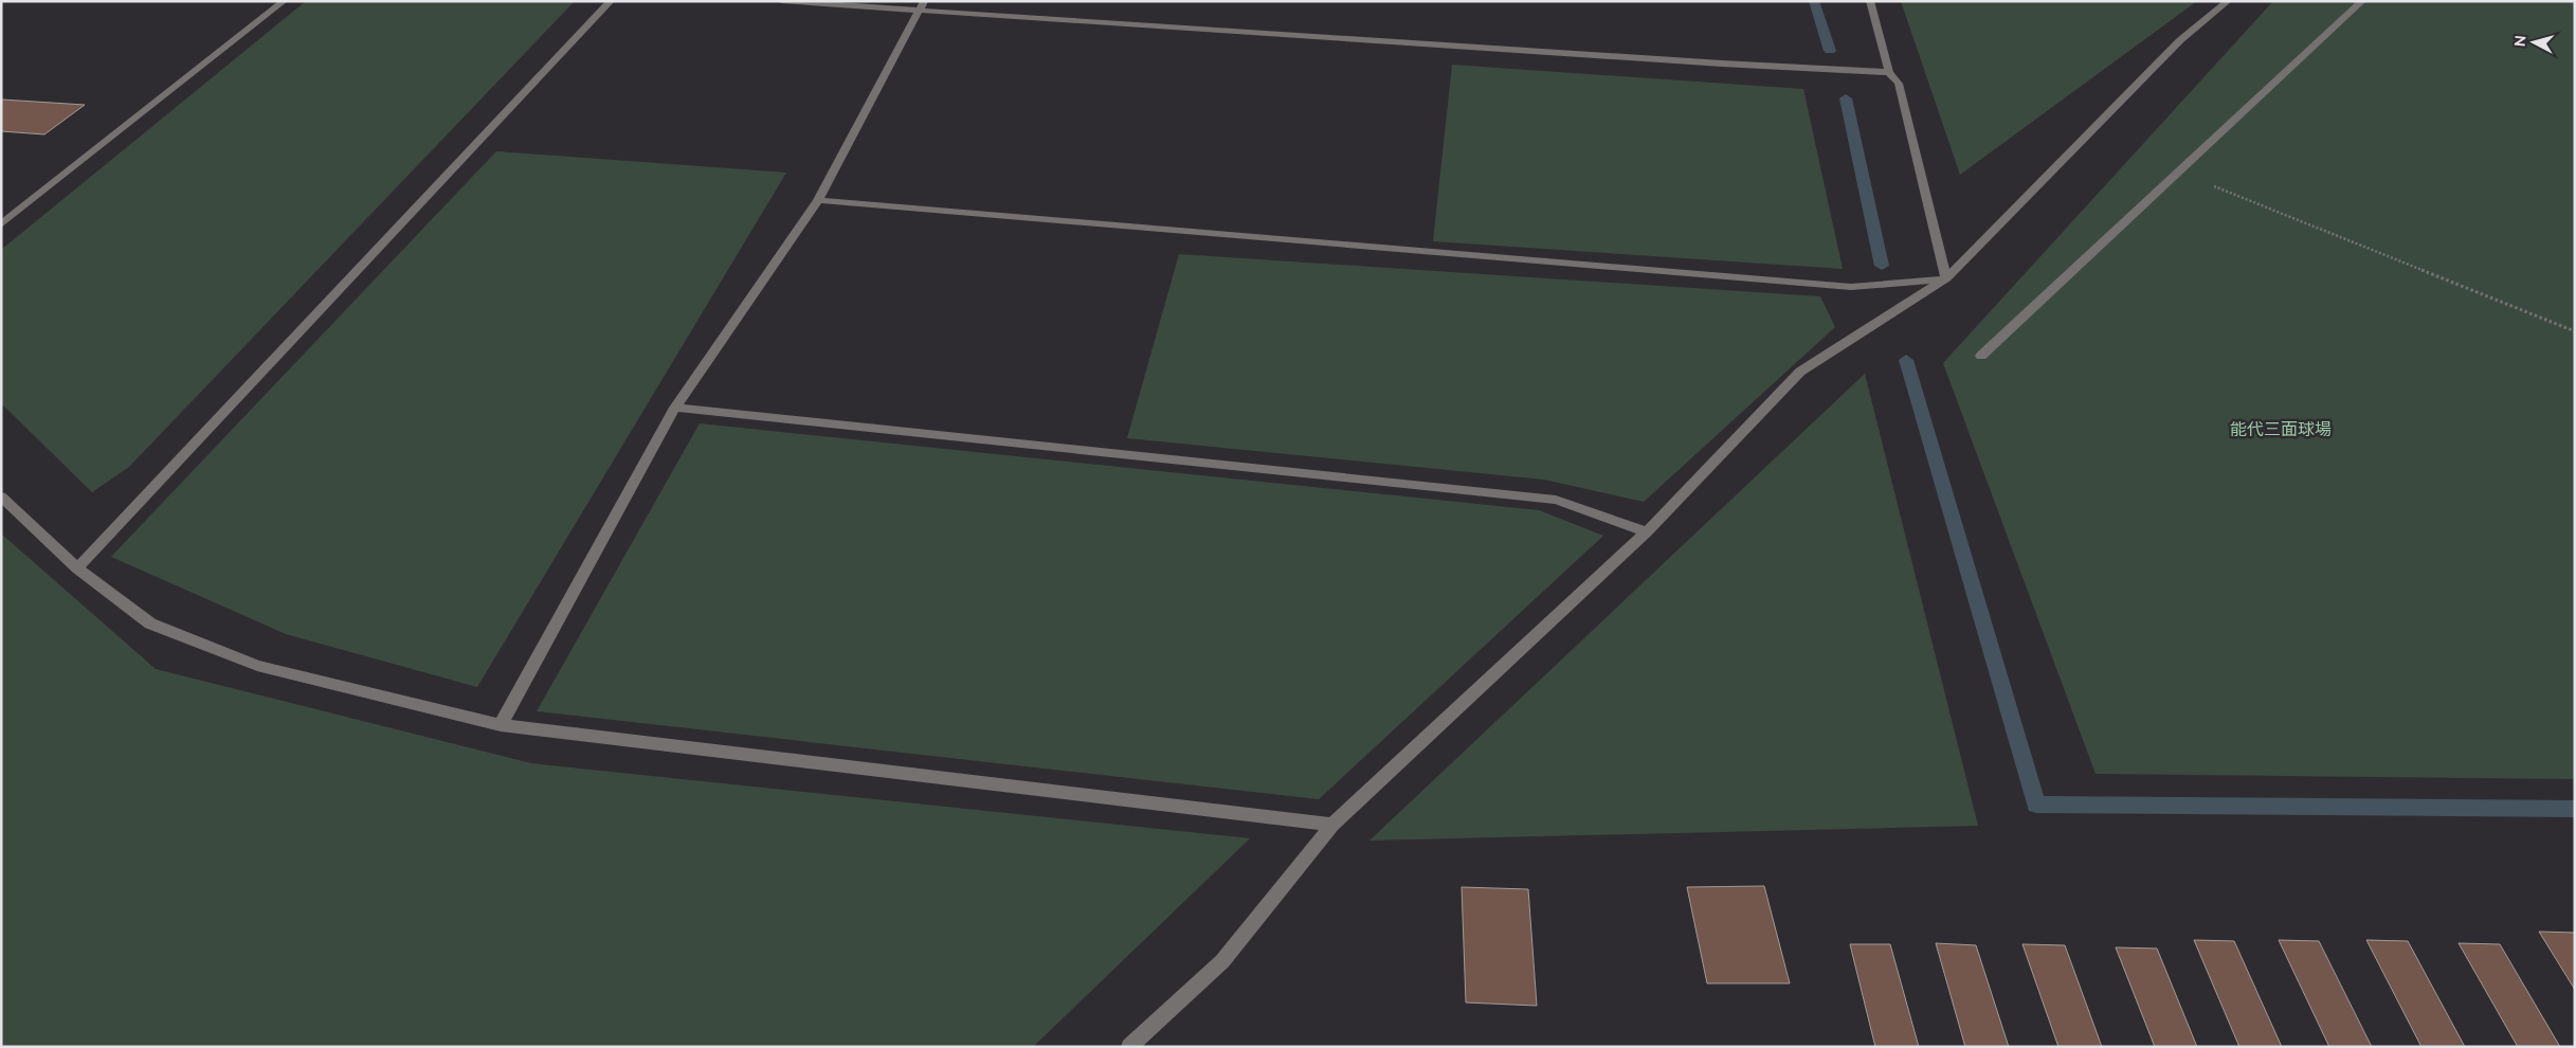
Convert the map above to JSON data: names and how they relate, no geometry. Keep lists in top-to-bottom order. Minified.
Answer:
{"parks":["能代三面球場"],"north":"left"}
